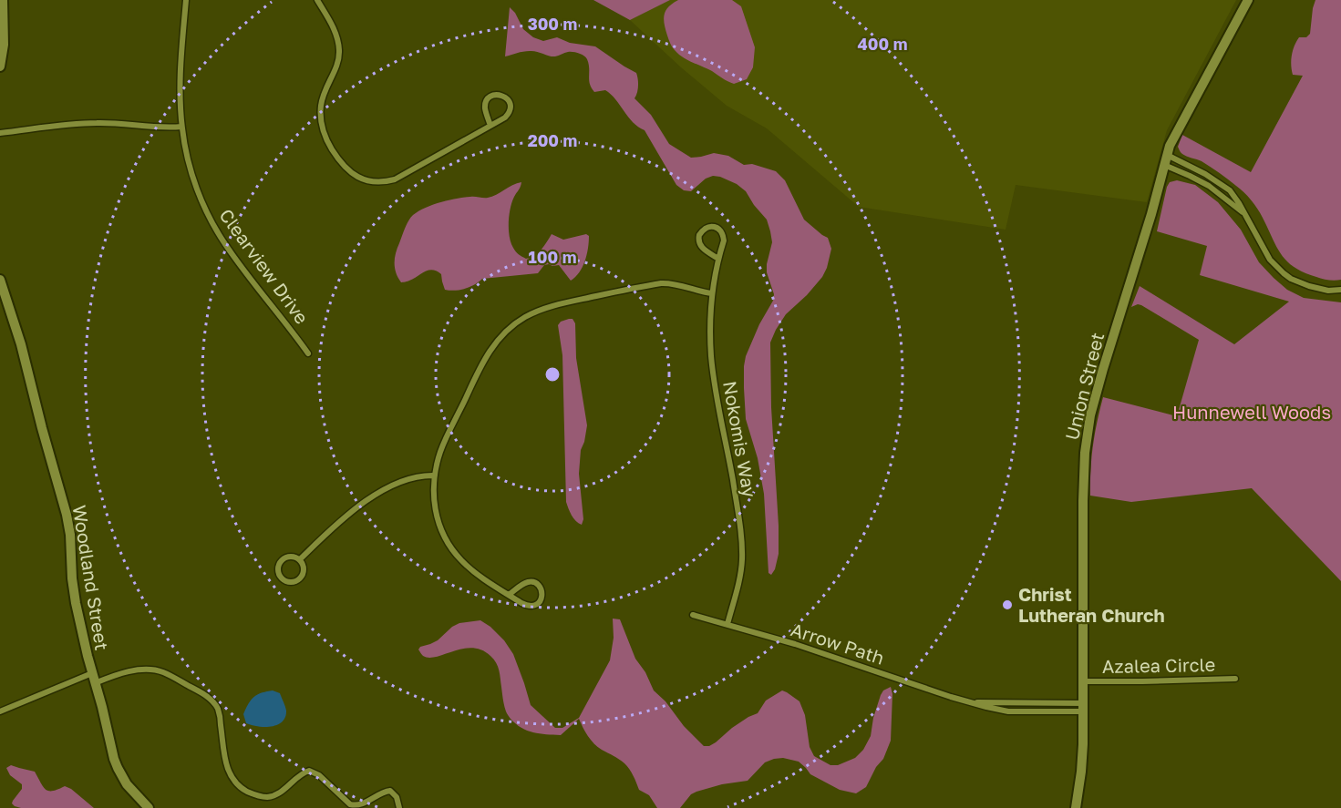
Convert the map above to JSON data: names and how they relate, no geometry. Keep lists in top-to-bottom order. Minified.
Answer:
{"streets":{"street":["Clearview Drive","Union Street","Nokomis Way","Woodland Street","Arrow Path","Azalea Circle"]},"crossings":[["Union Street","Arrow Path"],["Union Street","Azalea Circle"],["Nokomis Way","Arrow Path"]],"parks":["Hunnewell Woods"],"places":["Christ Lutheran Church"],"rings":["300 m","400 m","200 m","100 m"]}
